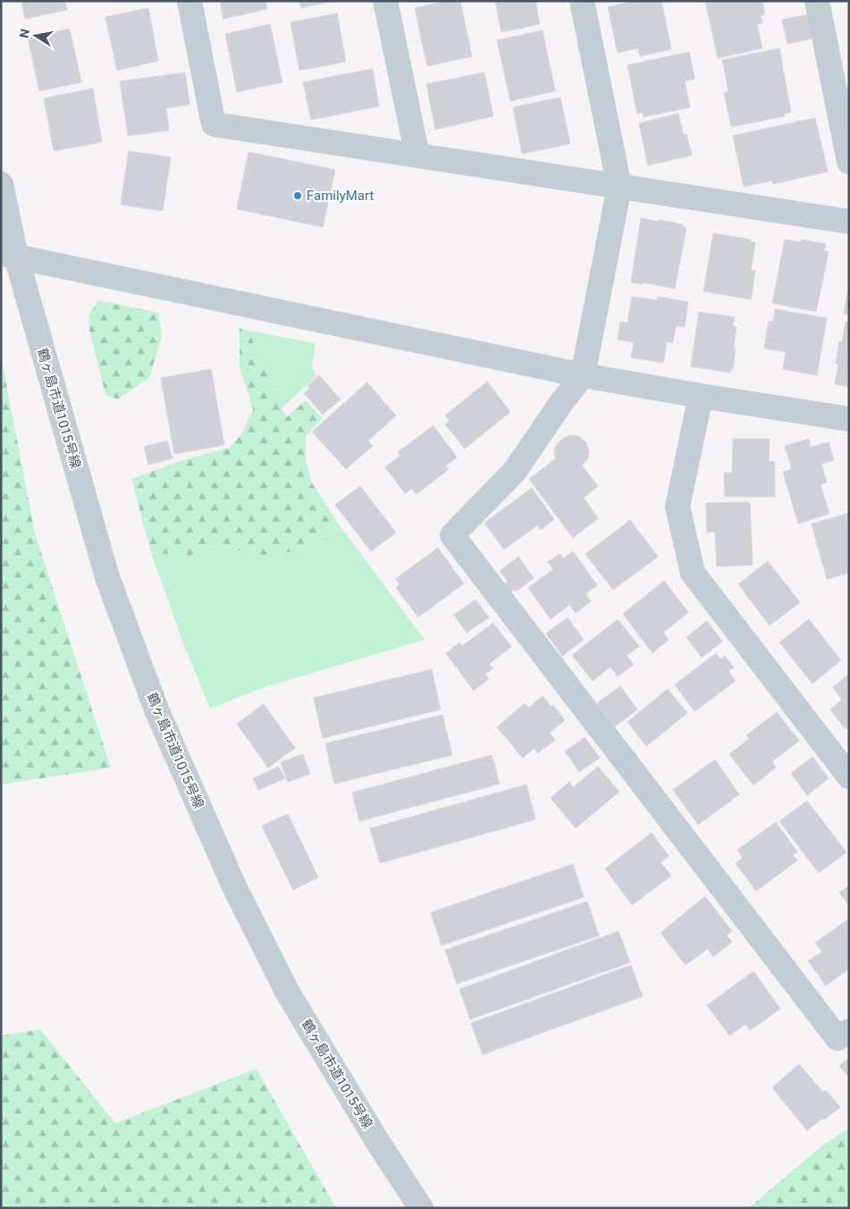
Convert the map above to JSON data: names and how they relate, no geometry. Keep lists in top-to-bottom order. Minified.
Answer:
{"streets":{"street":["鶴ヶ島市道1015号線"]},"places":["FamilyMart"],"north":"left"}
